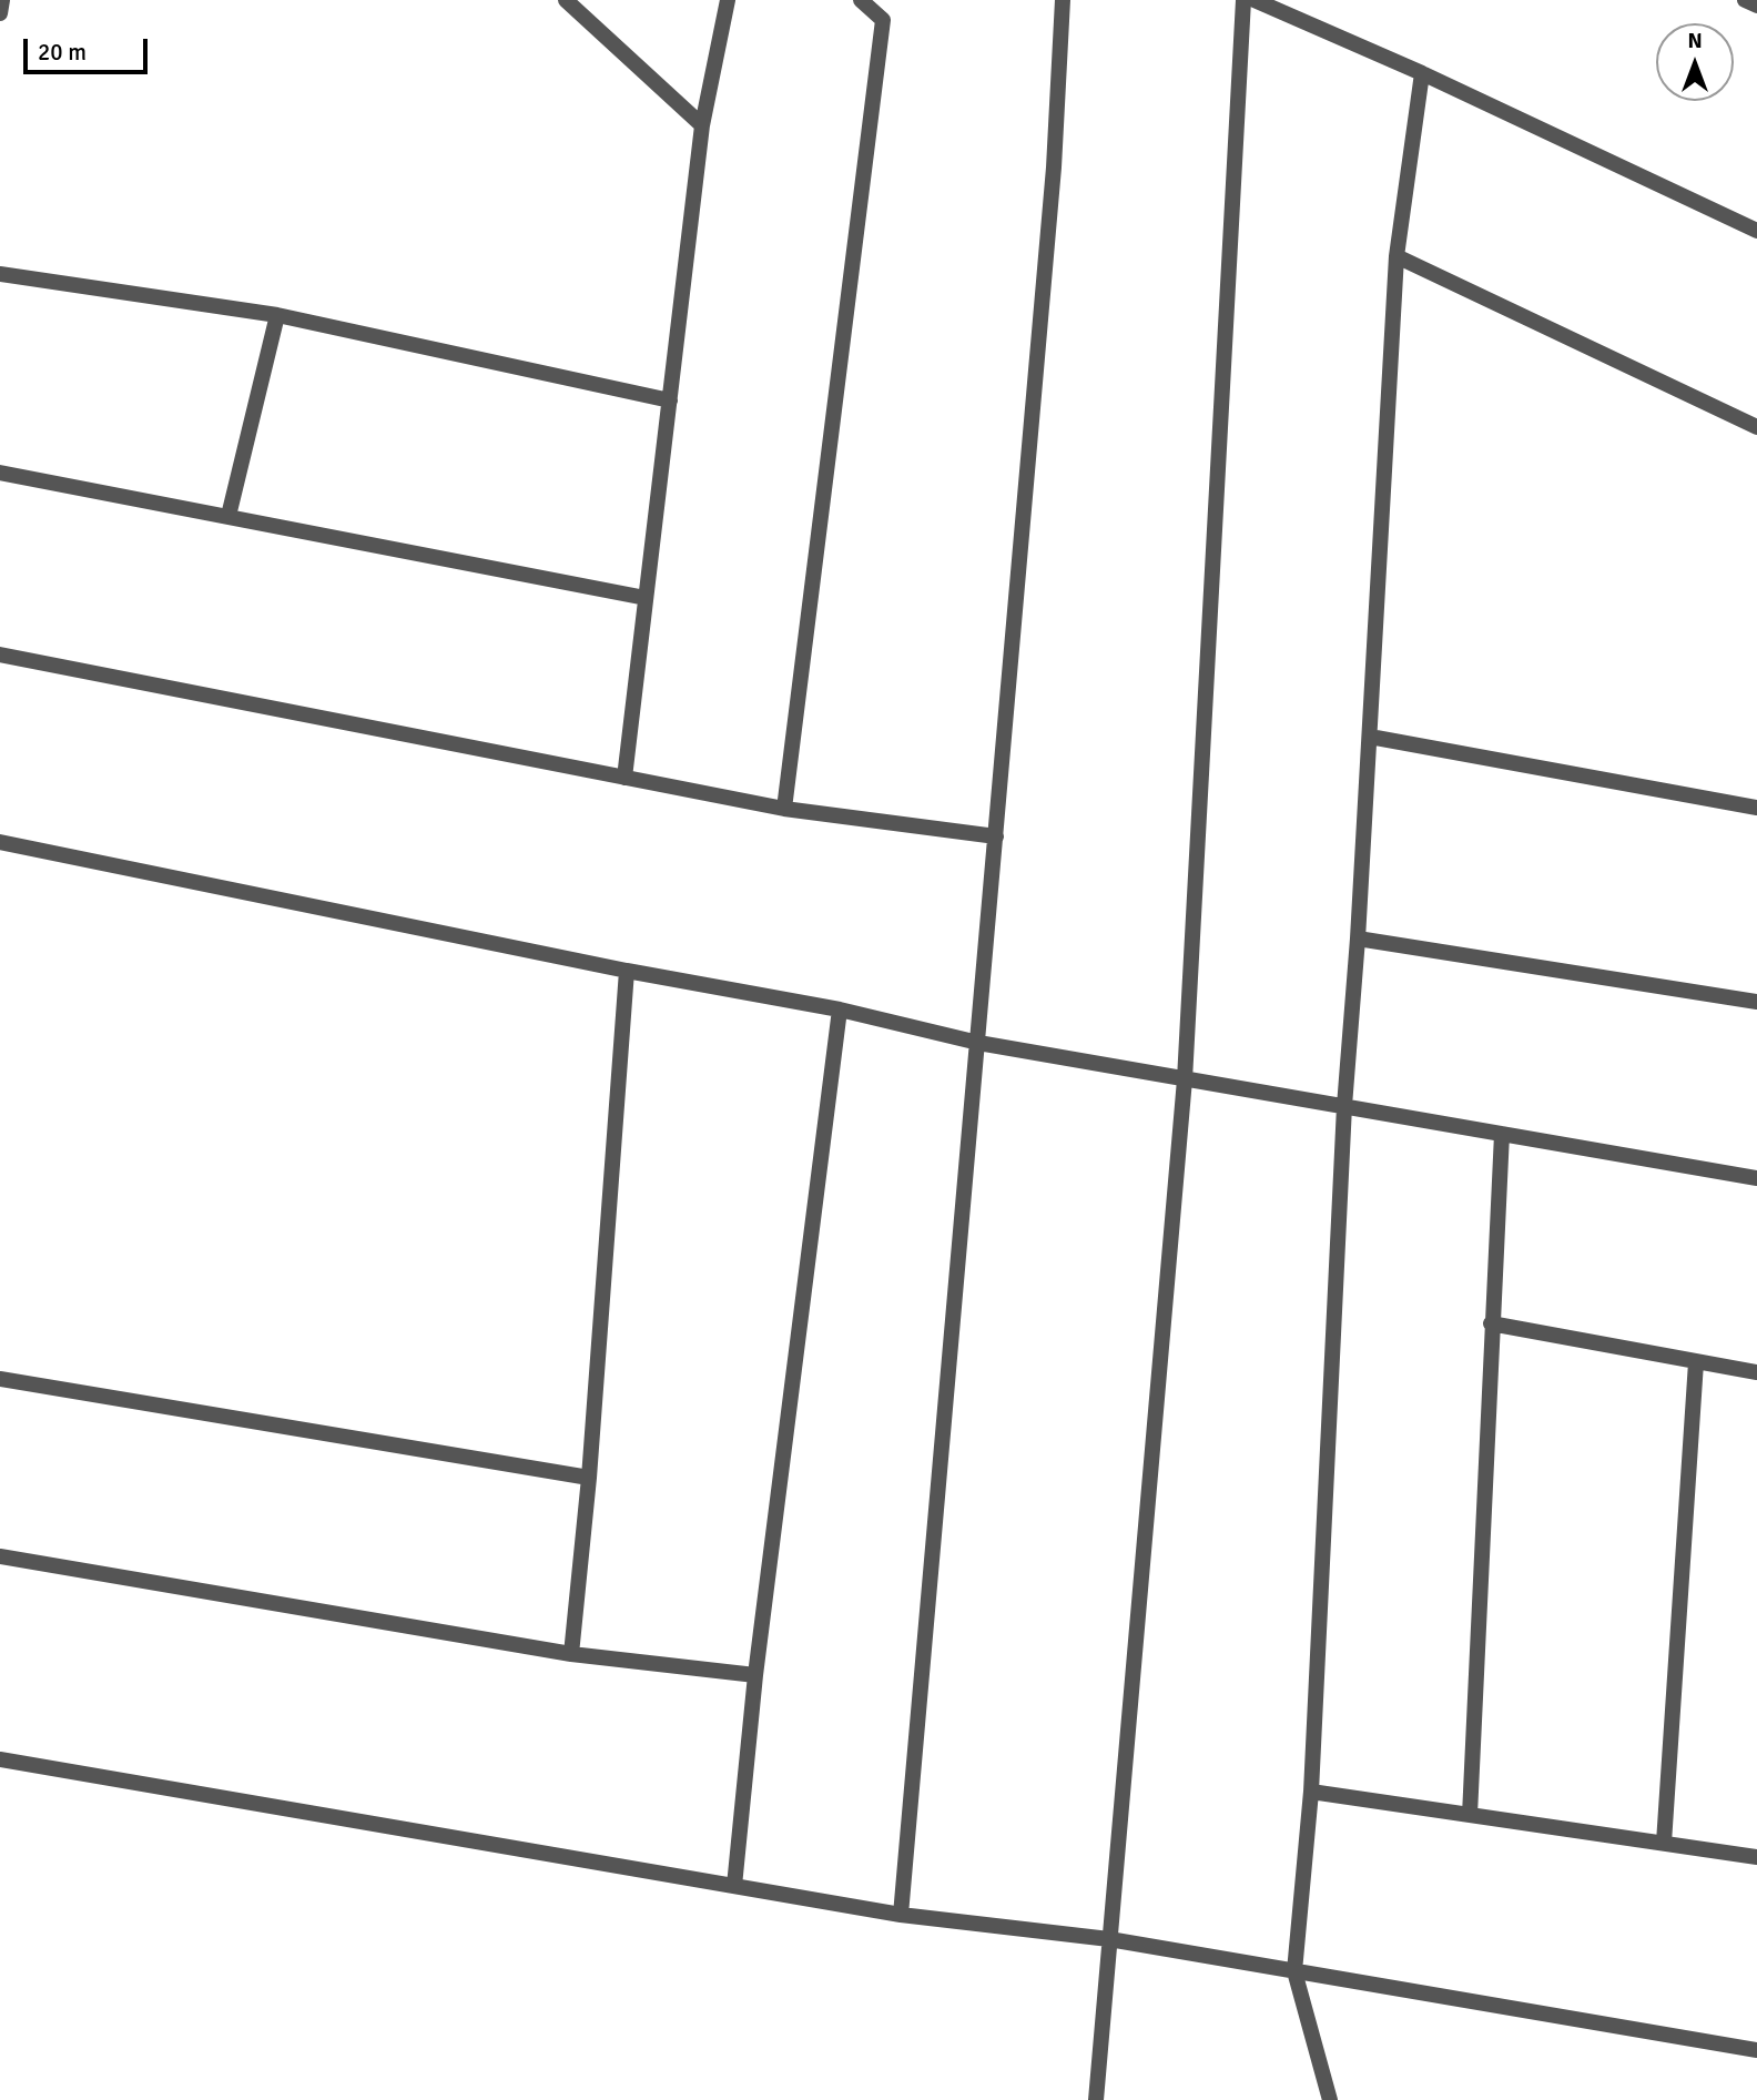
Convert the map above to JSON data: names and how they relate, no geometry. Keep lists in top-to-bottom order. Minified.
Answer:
{"scale_bar":"20 m","north":"top"}
